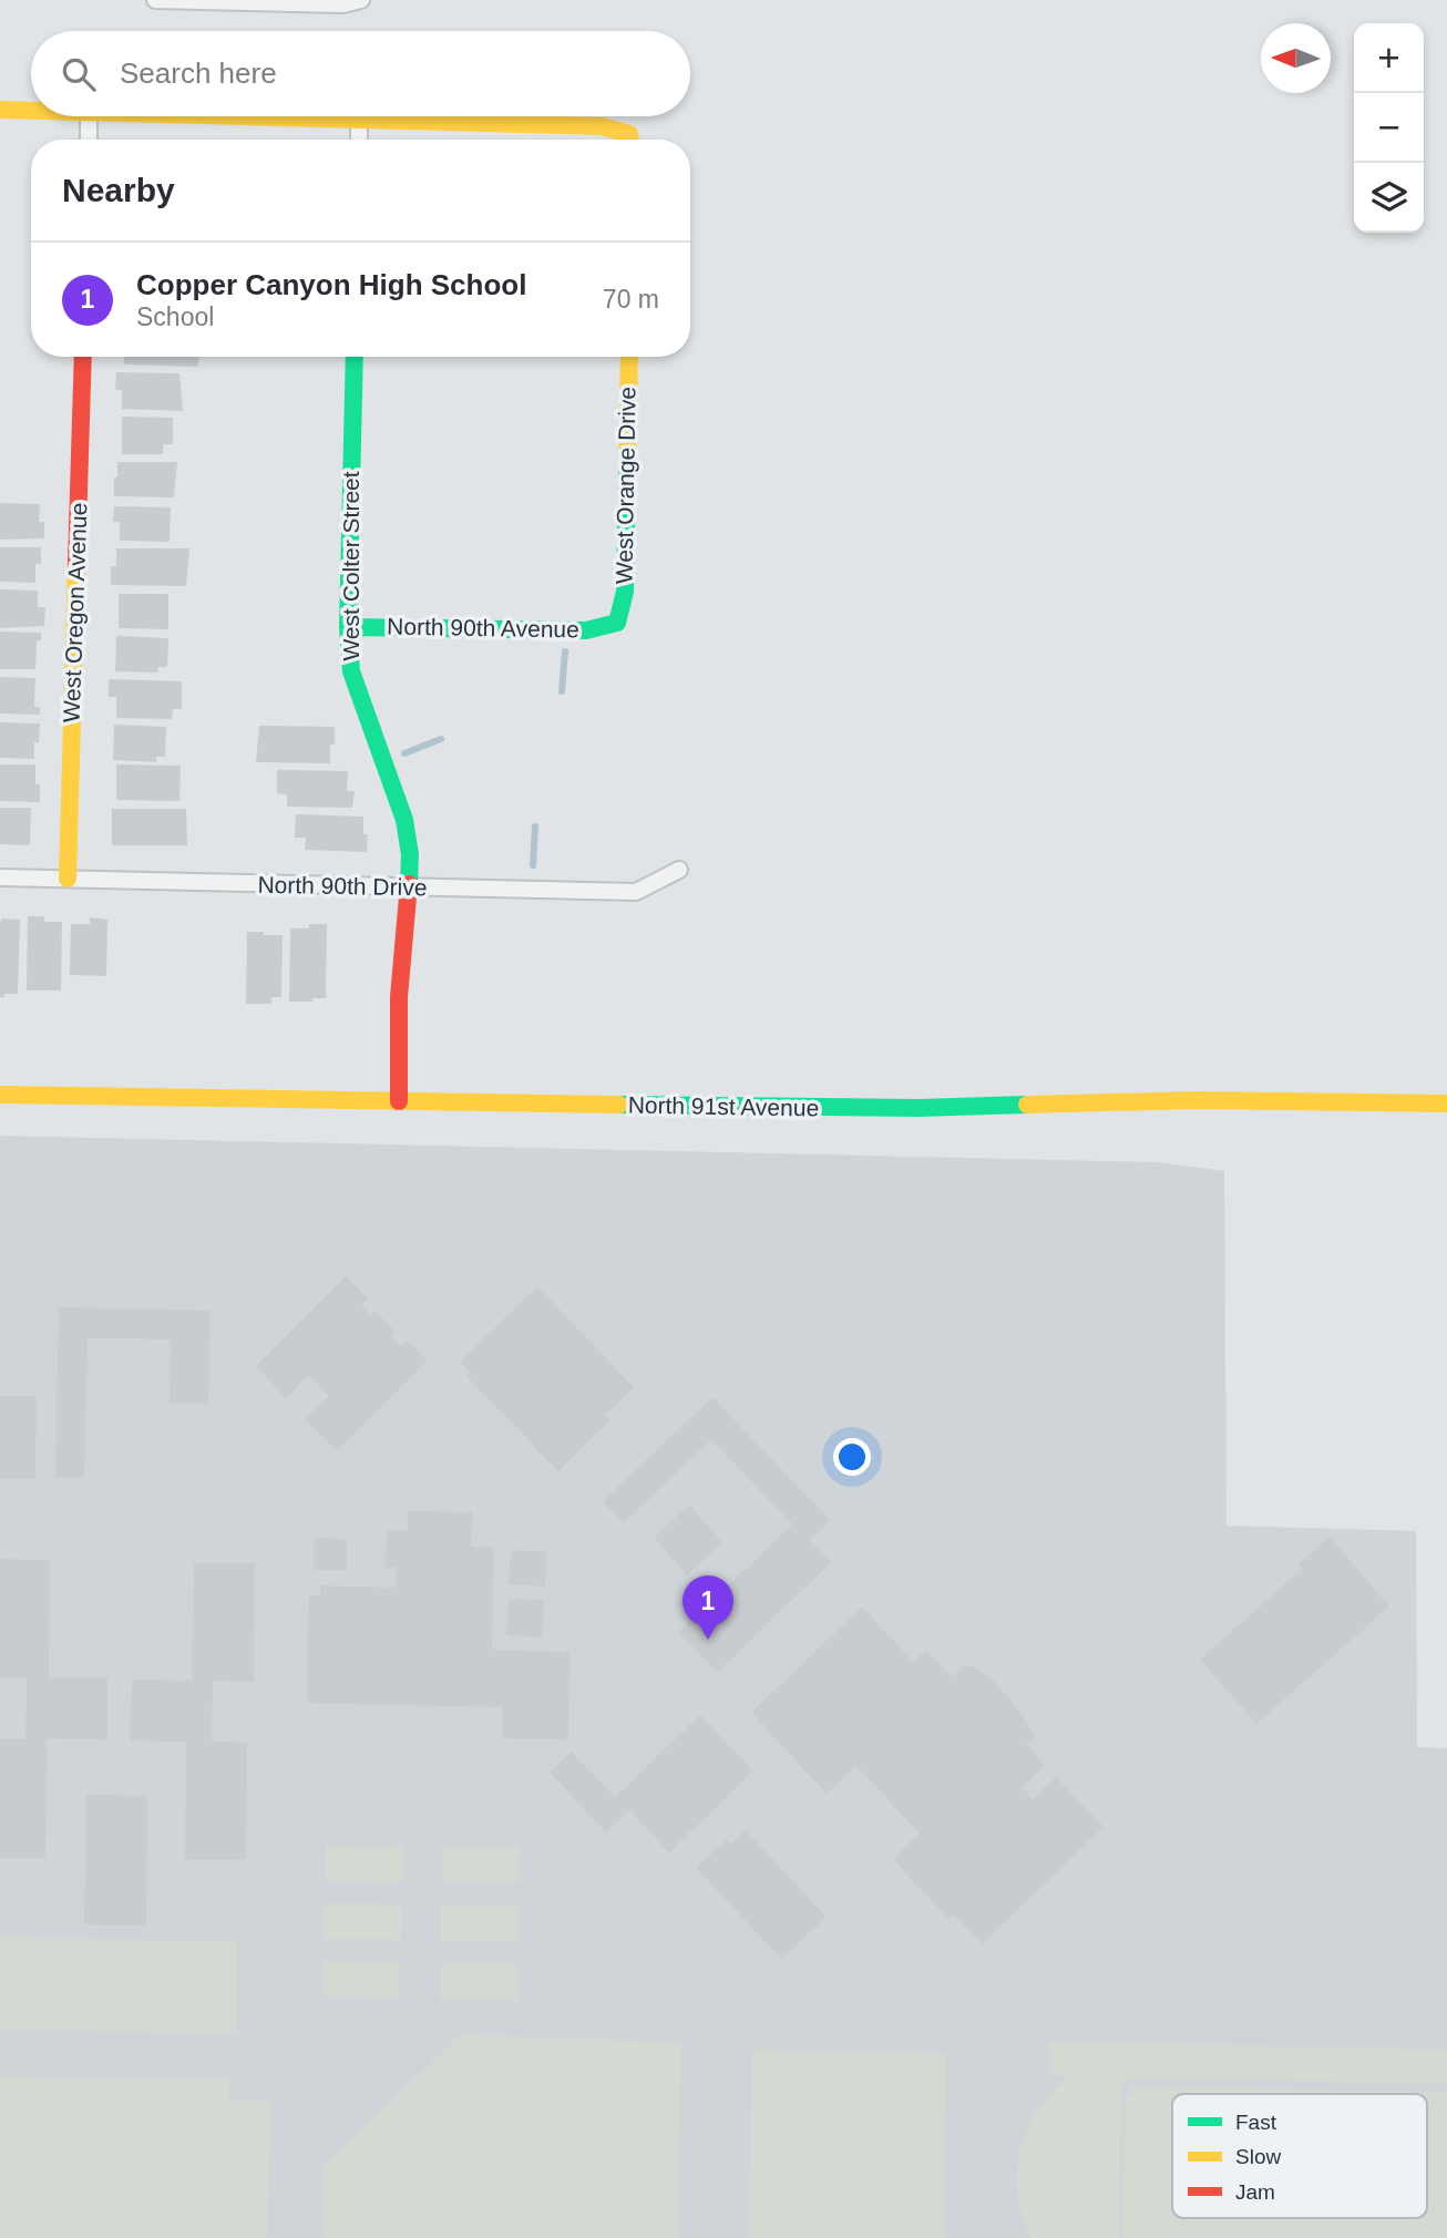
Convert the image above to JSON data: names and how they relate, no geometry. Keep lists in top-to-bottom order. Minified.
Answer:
{"streets":{"street":["West Orange Drive","West Colter Street","West Oregon Avenue","North 90th Avenue","North 90th Drive","North 91st Avenue"]},"crossings":[["West Orange Drive","North 90th Avenue"],["West Colter Street","North 90th Avenue"],["West Colter Street","North 90th Drive"],["West Colter Street","North 91st Avenue"],["West Oregon Avenue","North 90th Drive"]],"legend":["Fast","Slow","Jam"],"north":"left","page":{"map_buttons":["+","−"],"search":"Search here","heading":"Nearby","list":[{"mark":"1","name":"Copper Canyon High School","note":"School","value":"70 m"}],"pins":"1"}}
